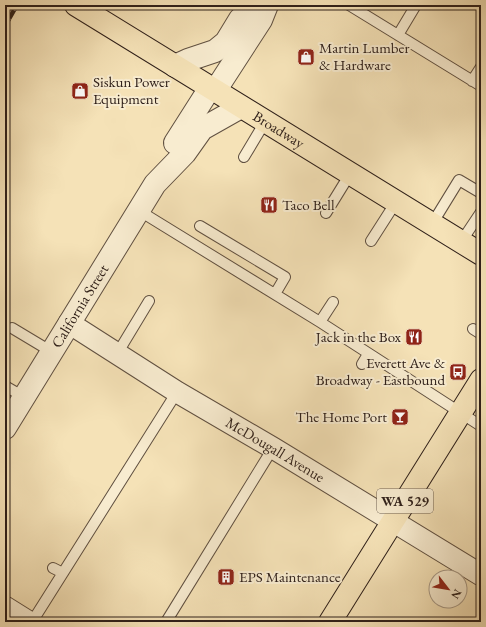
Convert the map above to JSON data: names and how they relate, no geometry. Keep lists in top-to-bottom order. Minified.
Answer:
{"streets":{"main road":["Broadway","WA 529"],"street":["California Street","McDougall Avenue"]},"crossings":[["Broadway","California Street"],["California Street","McDougall Avenue"],["McDougall Avenue","WA 529"]],"places":{"shop":["Martin Lumber & Hardware","Siskun Power Equipment"],"restaurant":["Taco Bell","Jack in the Box"],"bus stop":["Everett Ave & Broadway - Eastbound"],"bar":["The Home Port"],"building":["EPS Maintenance"]},"north":"bottom right"}
